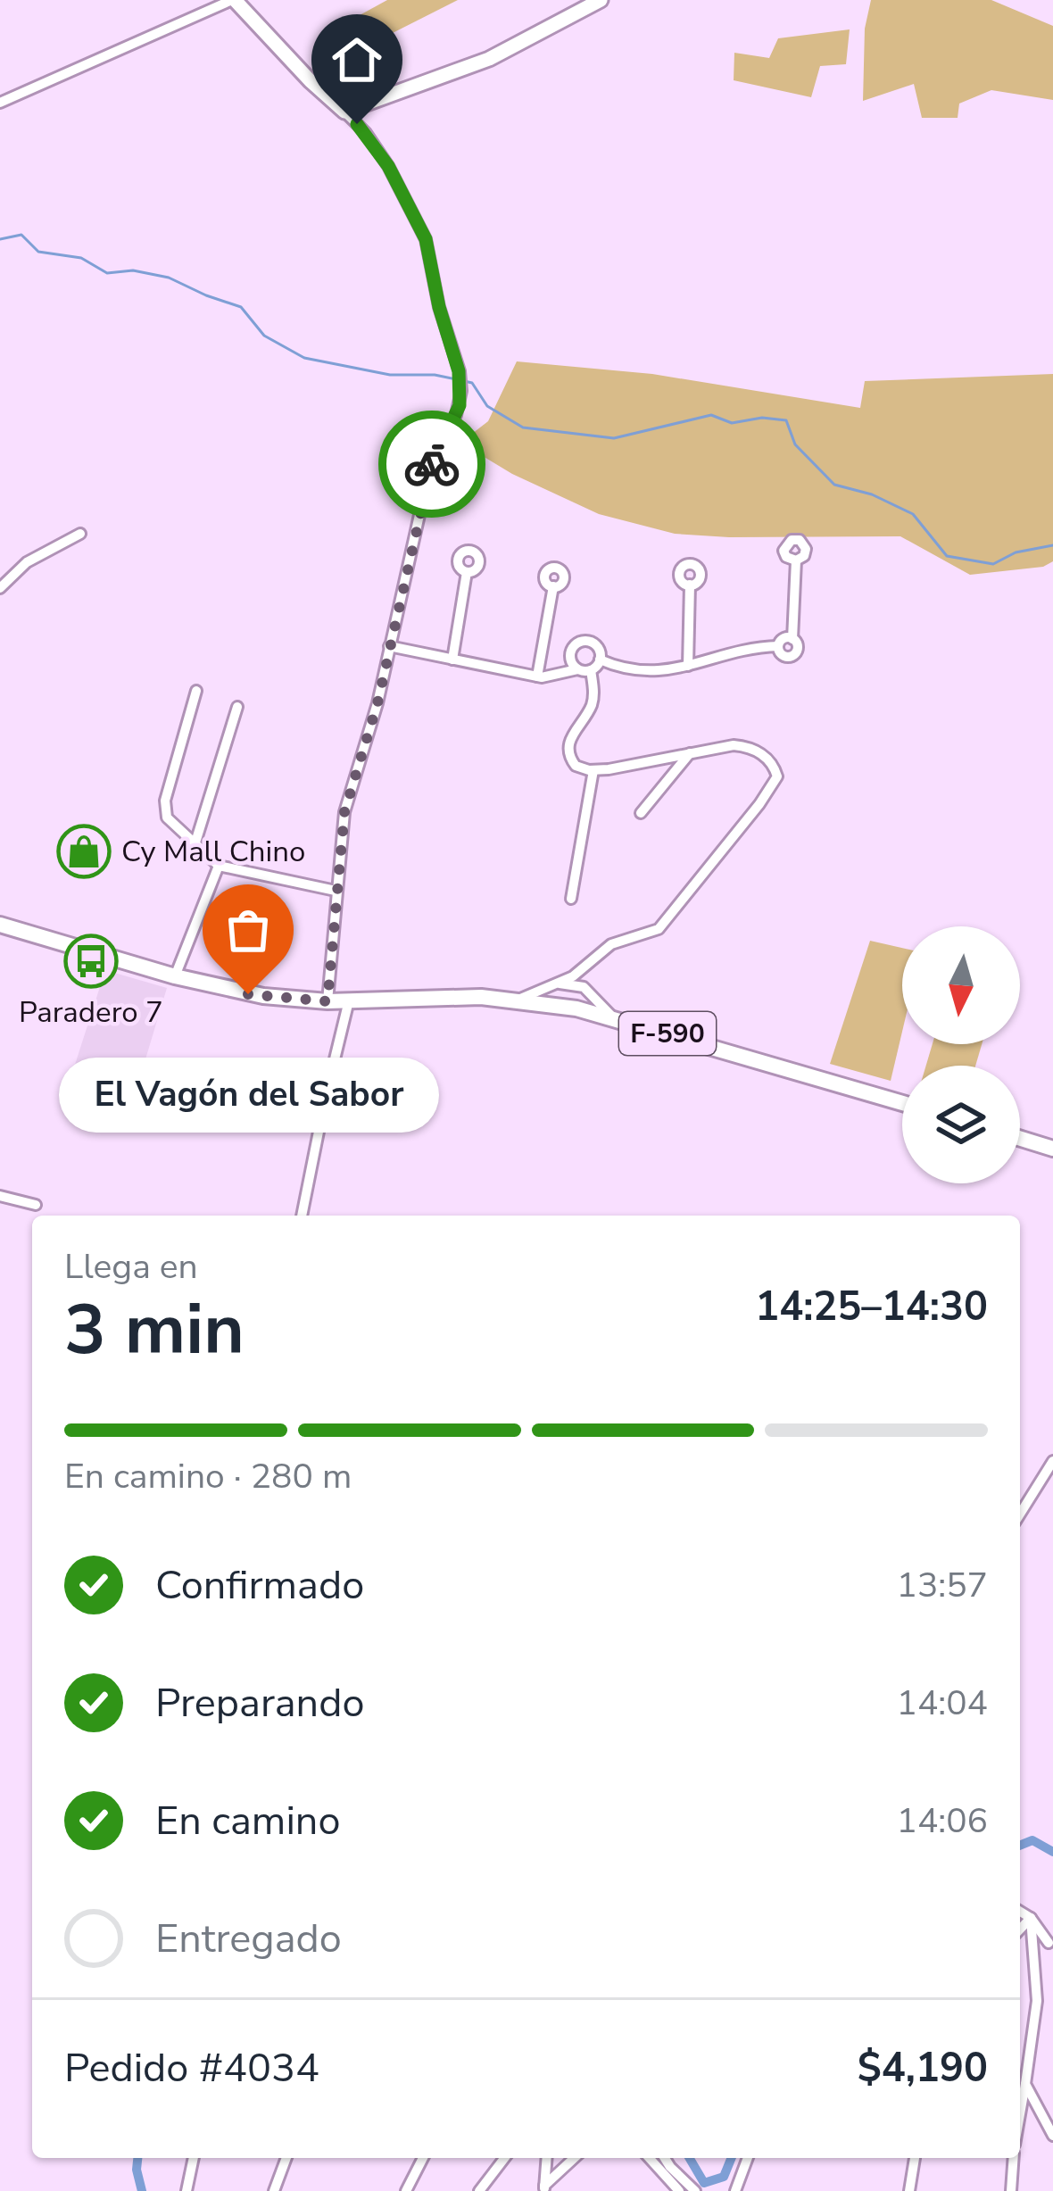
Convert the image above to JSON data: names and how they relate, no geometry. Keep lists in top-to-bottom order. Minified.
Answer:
{"streets":{"main road":["F-590"]},"places":{"shop":["Cy Mall Chino"],"bus stop":["Paradero 7"],"other":["El Vagón del Sabor"]},"north":"bottom","page":{"bubble":"El Vagón del Sabor","heading":["3 min","Llega en","14:25–14:30"],"panel":["Pedido #4034","$4,190"],"bar":"En camino · 280 m","list":[["Confirmado","13:57"],["Preparando","14:04"],["En camino","14:06"],"Entregado"]}}
